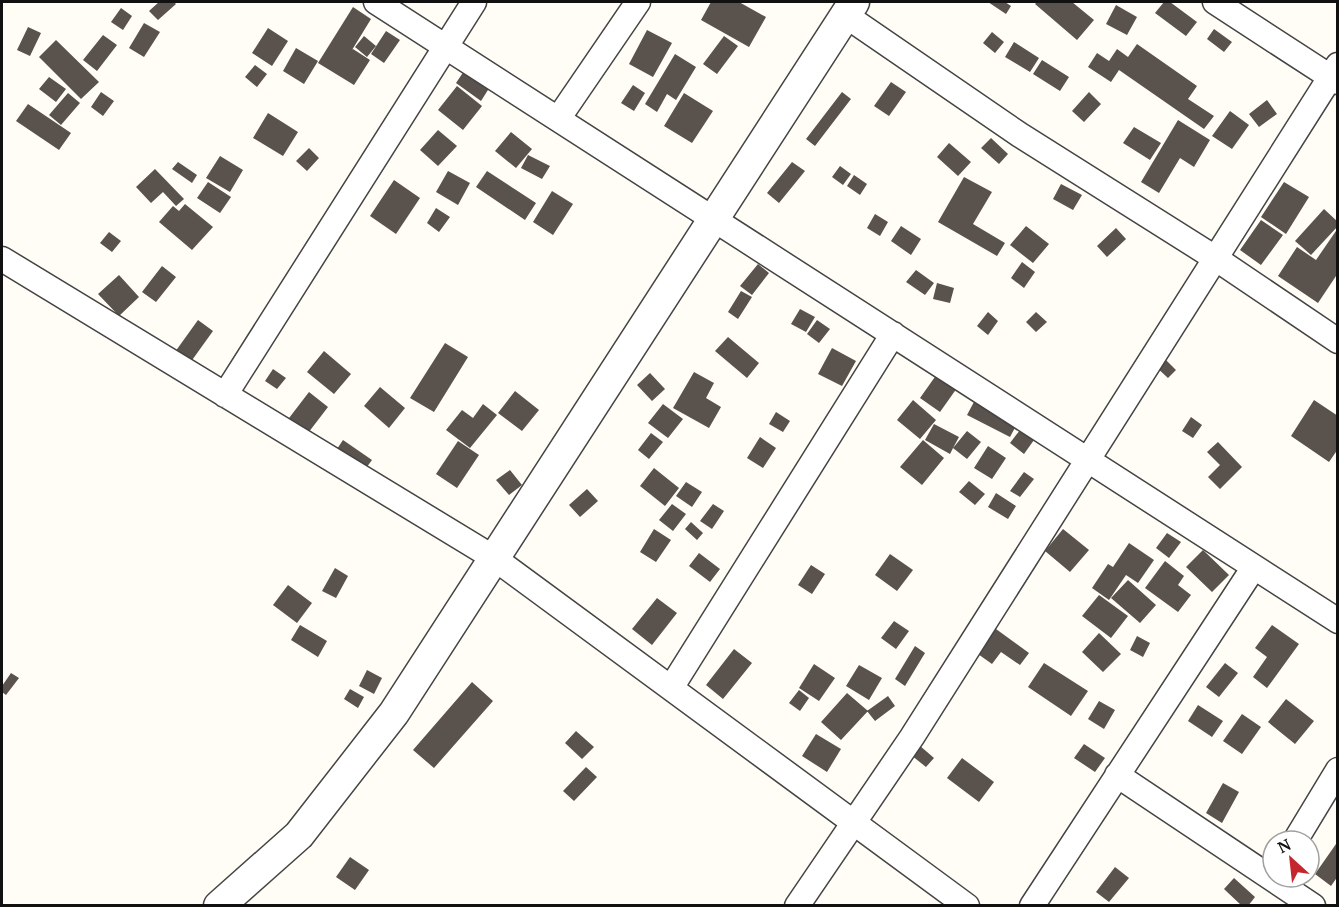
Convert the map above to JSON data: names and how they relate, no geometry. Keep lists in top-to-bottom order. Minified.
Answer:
{"north":"top left"}
